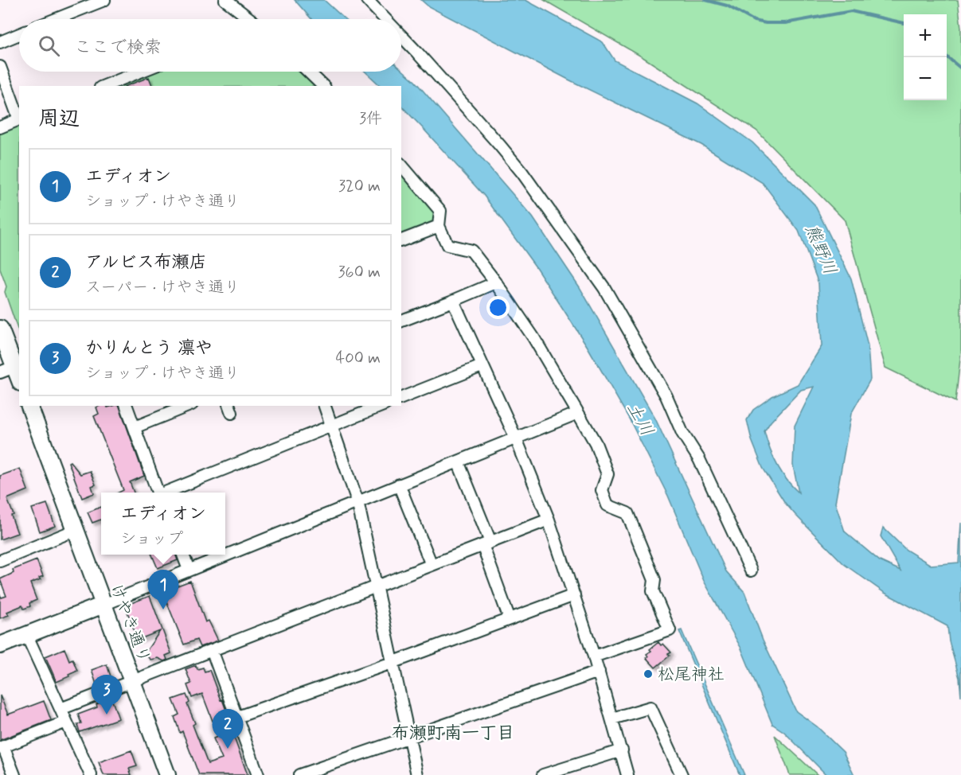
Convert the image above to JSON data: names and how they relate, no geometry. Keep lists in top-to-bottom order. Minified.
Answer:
{"streets":{"street":["けやき通り"]},"districts":["布瀬町南一丁目"],"water":["熊野川","土川"],"places":["松尾神社"],"page":{"map_buttons":["+","−"],"search":"ここで検索","heading":["周辺","3件"],"list":[{"mark":"1","name":"エディオン","note":"ショップ · けやき通り","value":"320 m"},{"mark":"2","name":"アルビス布瀬店","note":"スーパー · けやき通り","value":"360 m"},{"mark":"3","name":"かりんとう 凛や","note":"ショップ · けやき通り","value":"400 m"}],"popup":["エディオン","ショップ"],"pins":["1","3","2"]}}
